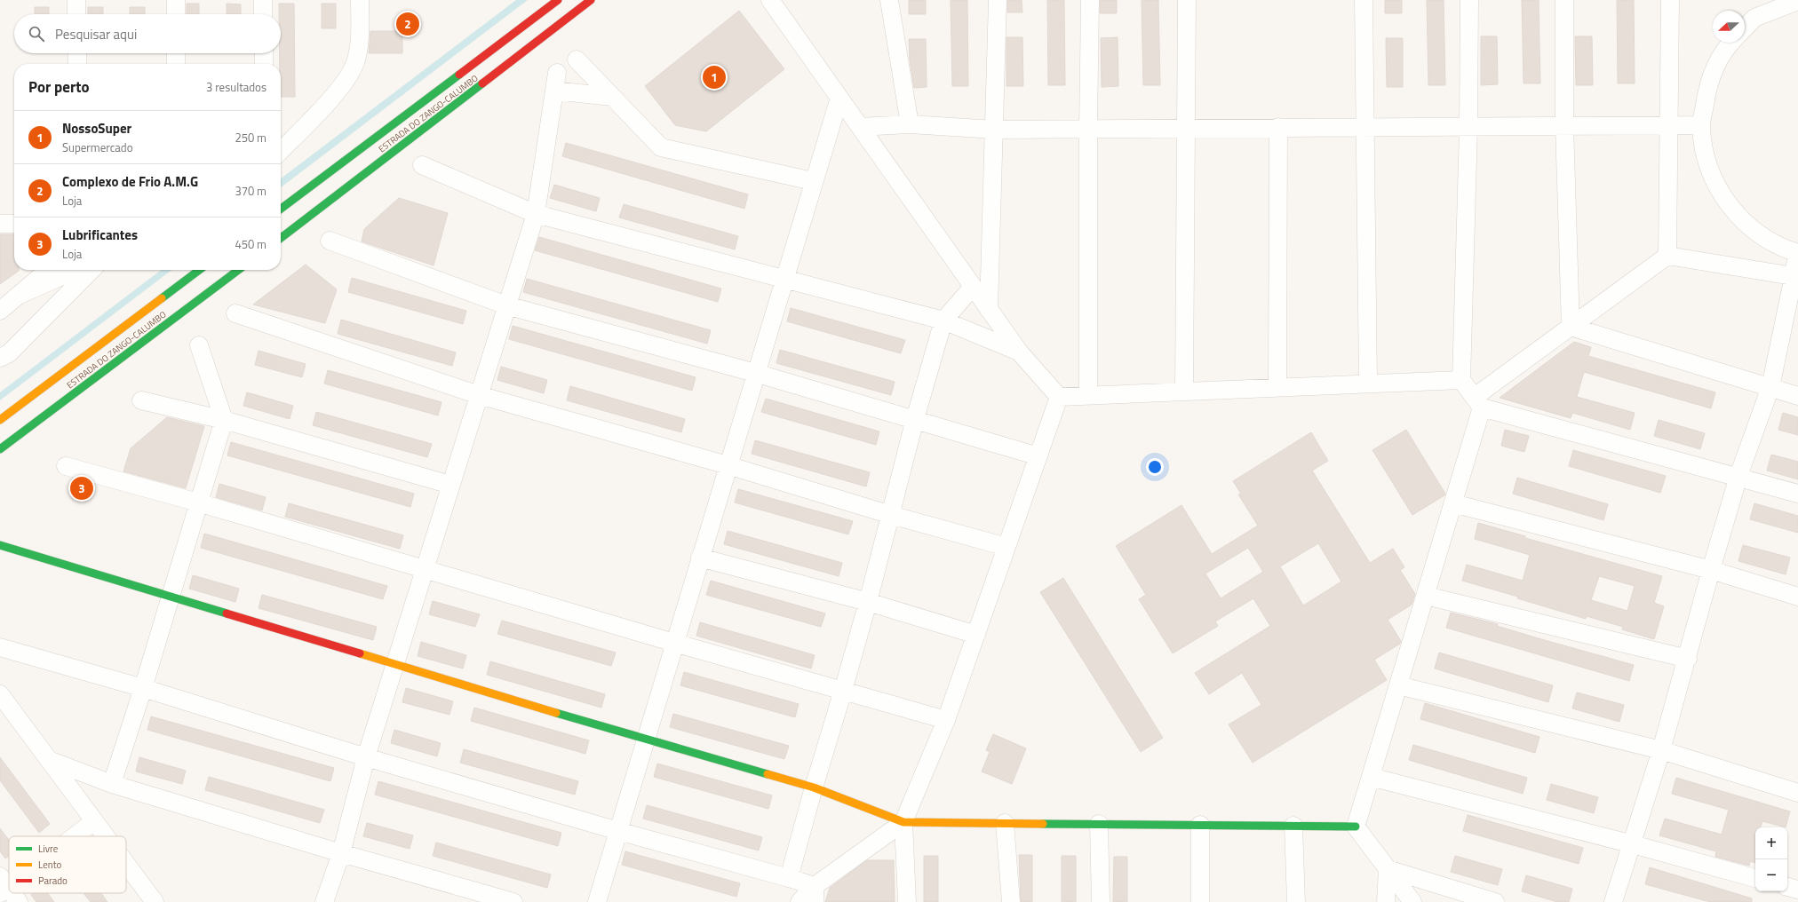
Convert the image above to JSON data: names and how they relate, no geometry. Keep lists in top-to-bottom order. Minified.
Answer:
{"streets":{"street":["ESTRADA DO ZANGO-CALUMBO"]},"legend":["Livre","Lento","Parado"],"north":"left","page":{"pins":["2","1","3"],"search":"Pesquisar aqui","heading":["Por perto","3 resultados"],"list":[{"mark":"1","name":"NossoSuper","note":"Supermercado","value":"250 m"},{"mark":"2","name":"Complexo de Frio A.M.G","note":"Loja","value":"370 m"},{"mark":"3","name":"Lubrificantes","note":"Loja","value":"450 m"}],"map_buttons":["+","−"]}}
